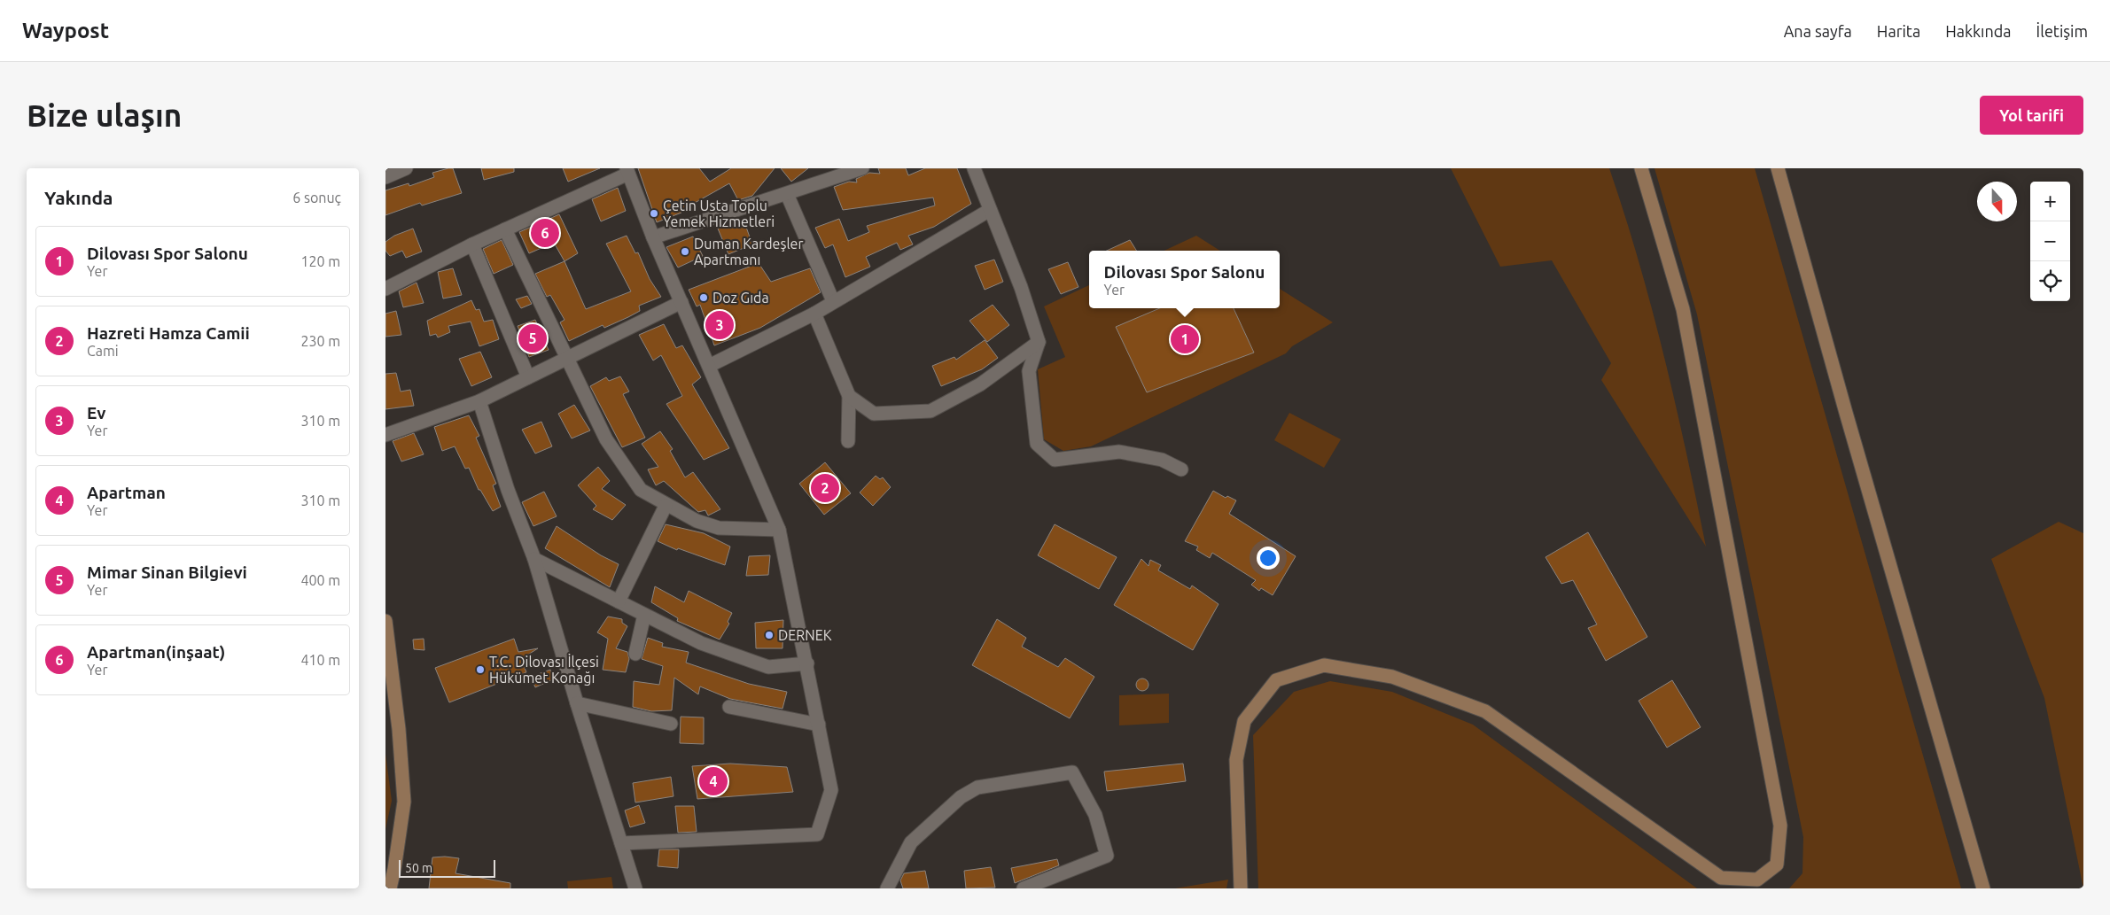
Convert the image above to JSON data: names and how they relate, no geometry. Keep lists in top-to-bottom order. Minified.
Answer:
{"places":["Çetin Usta Toplu Yemek Hizmetleri","Duman Kardeşler Apartmanı","Doz Gıda","DERNEK","T.C. Dilovası İlçesi Hükümet Konağı"],"scale_bar":"50 m","north":"bottom","page":{"header":"Waypost","nav":["Ana sayfa","Harita","Hakkında","İletişim"],"buttons":"Yol tarifi","title":"Bize ulaşın","heading":["Yakında","6 sonuç"],"map_buttons":["+","−"],"pins":["6","3","5","1","2","4"],"list":[{"mark":"1","name":"Dilovası Spor Salonu","note":"Yer","value":"120 m"},{"mark":"2","name":"Hazreti Hamza Camii","note":"Cami","value":"230 m"},{"mark":"3","name":"Ev","note":"Yer","value":"310 m"},{"mark":"4","name":"Apartman","note":"Yer","value":"310 m"},{"mark":"5","name":"Mimar Sinan Bilgievi","note":"Yer","value":"400 m"},{"mark":"6","name":"Apartman(inşaat)","note":"Yer","value":"410 m"}],"popup":["Dilovası Spor Salonu","Yer"],"scale":"50 m"}}
